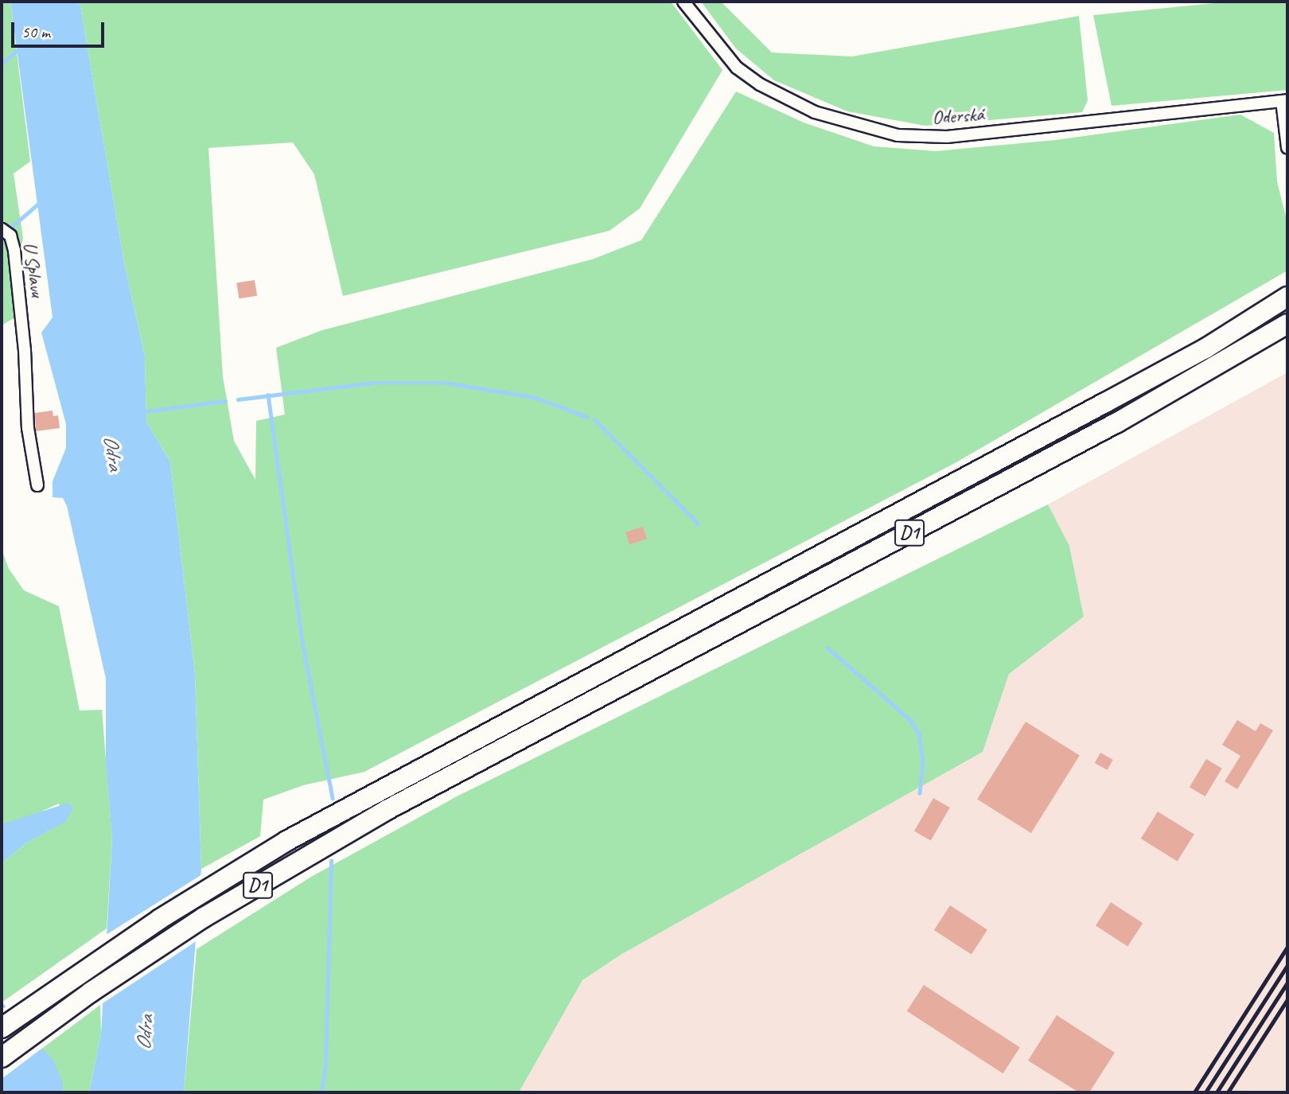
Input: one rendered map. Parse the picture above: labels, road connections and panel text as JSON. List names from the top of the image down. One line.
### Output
{"streets":{"highway":["D1"],"street":["Oderská","U Splavu"]},"water":["Odra"],"scale_bar":"50 m"}
